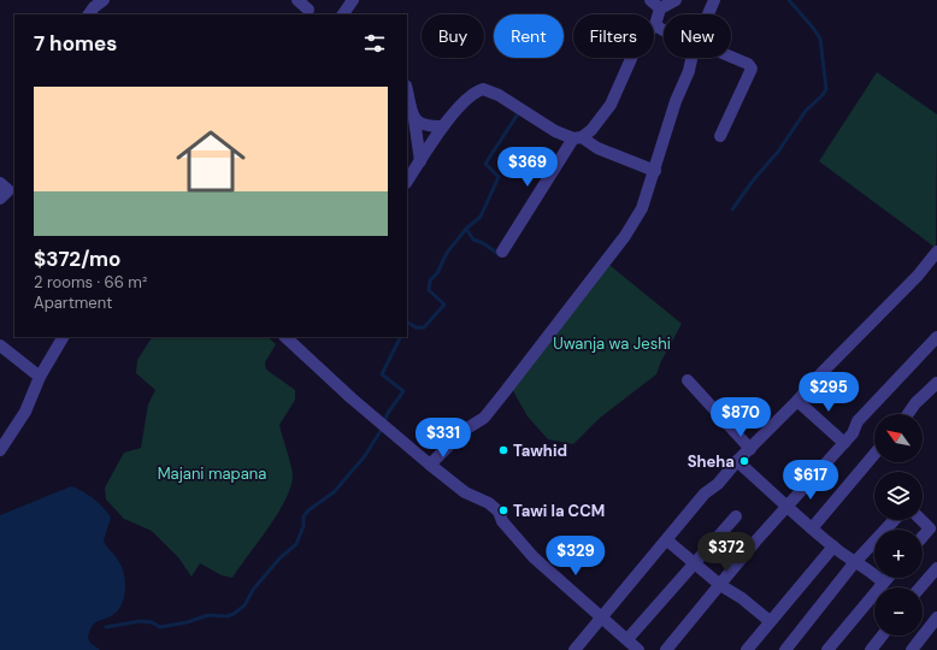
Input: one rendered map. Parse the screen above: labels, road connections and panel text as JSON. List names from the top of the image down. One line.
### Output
{"parks":["Uwanja wa Jeshi","Majani mapana"],"places":["Tawhid","Sheha","Tawi la CCM"],"north":"top left","page":{"chip":["Buy","Rent","Filters","New"],"heading":"7 homes","list":[{"name":"$372/mo","note":"2 rooms · 66 m² · Apartment"}],"price":["$369","$295","$870","$331","$617","$372","$329"],"map_buttons":["+","−"]}}
